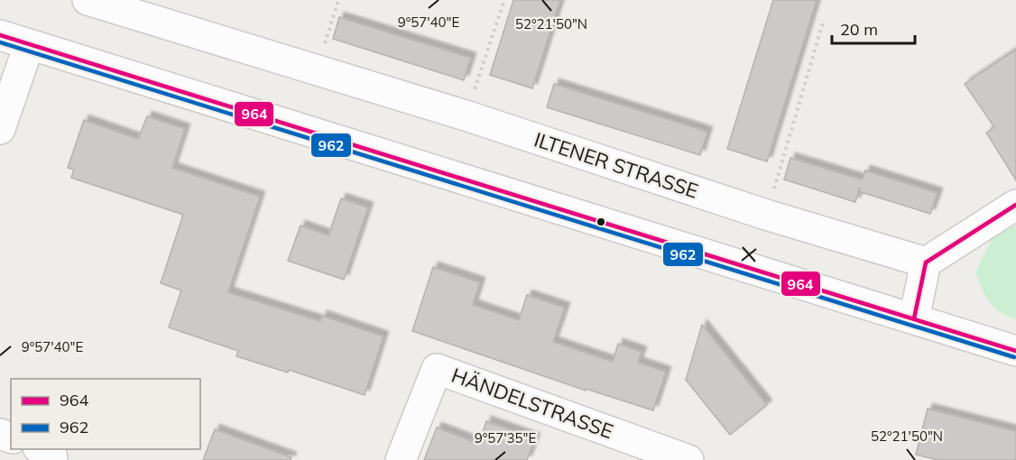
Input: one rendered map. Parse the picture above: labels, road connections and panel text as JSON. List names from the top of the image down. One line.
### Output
{"streets":{"street":["ILTENER STRASSE","HÄNDELSTRASSE"]},"lines":["transit line 964","transit line 962"],"legend":["964","962"],"scale_bar":"20 m","coordinates":["9°57'40\"E","52°21'50\"N","9°57'35\"E"]}
